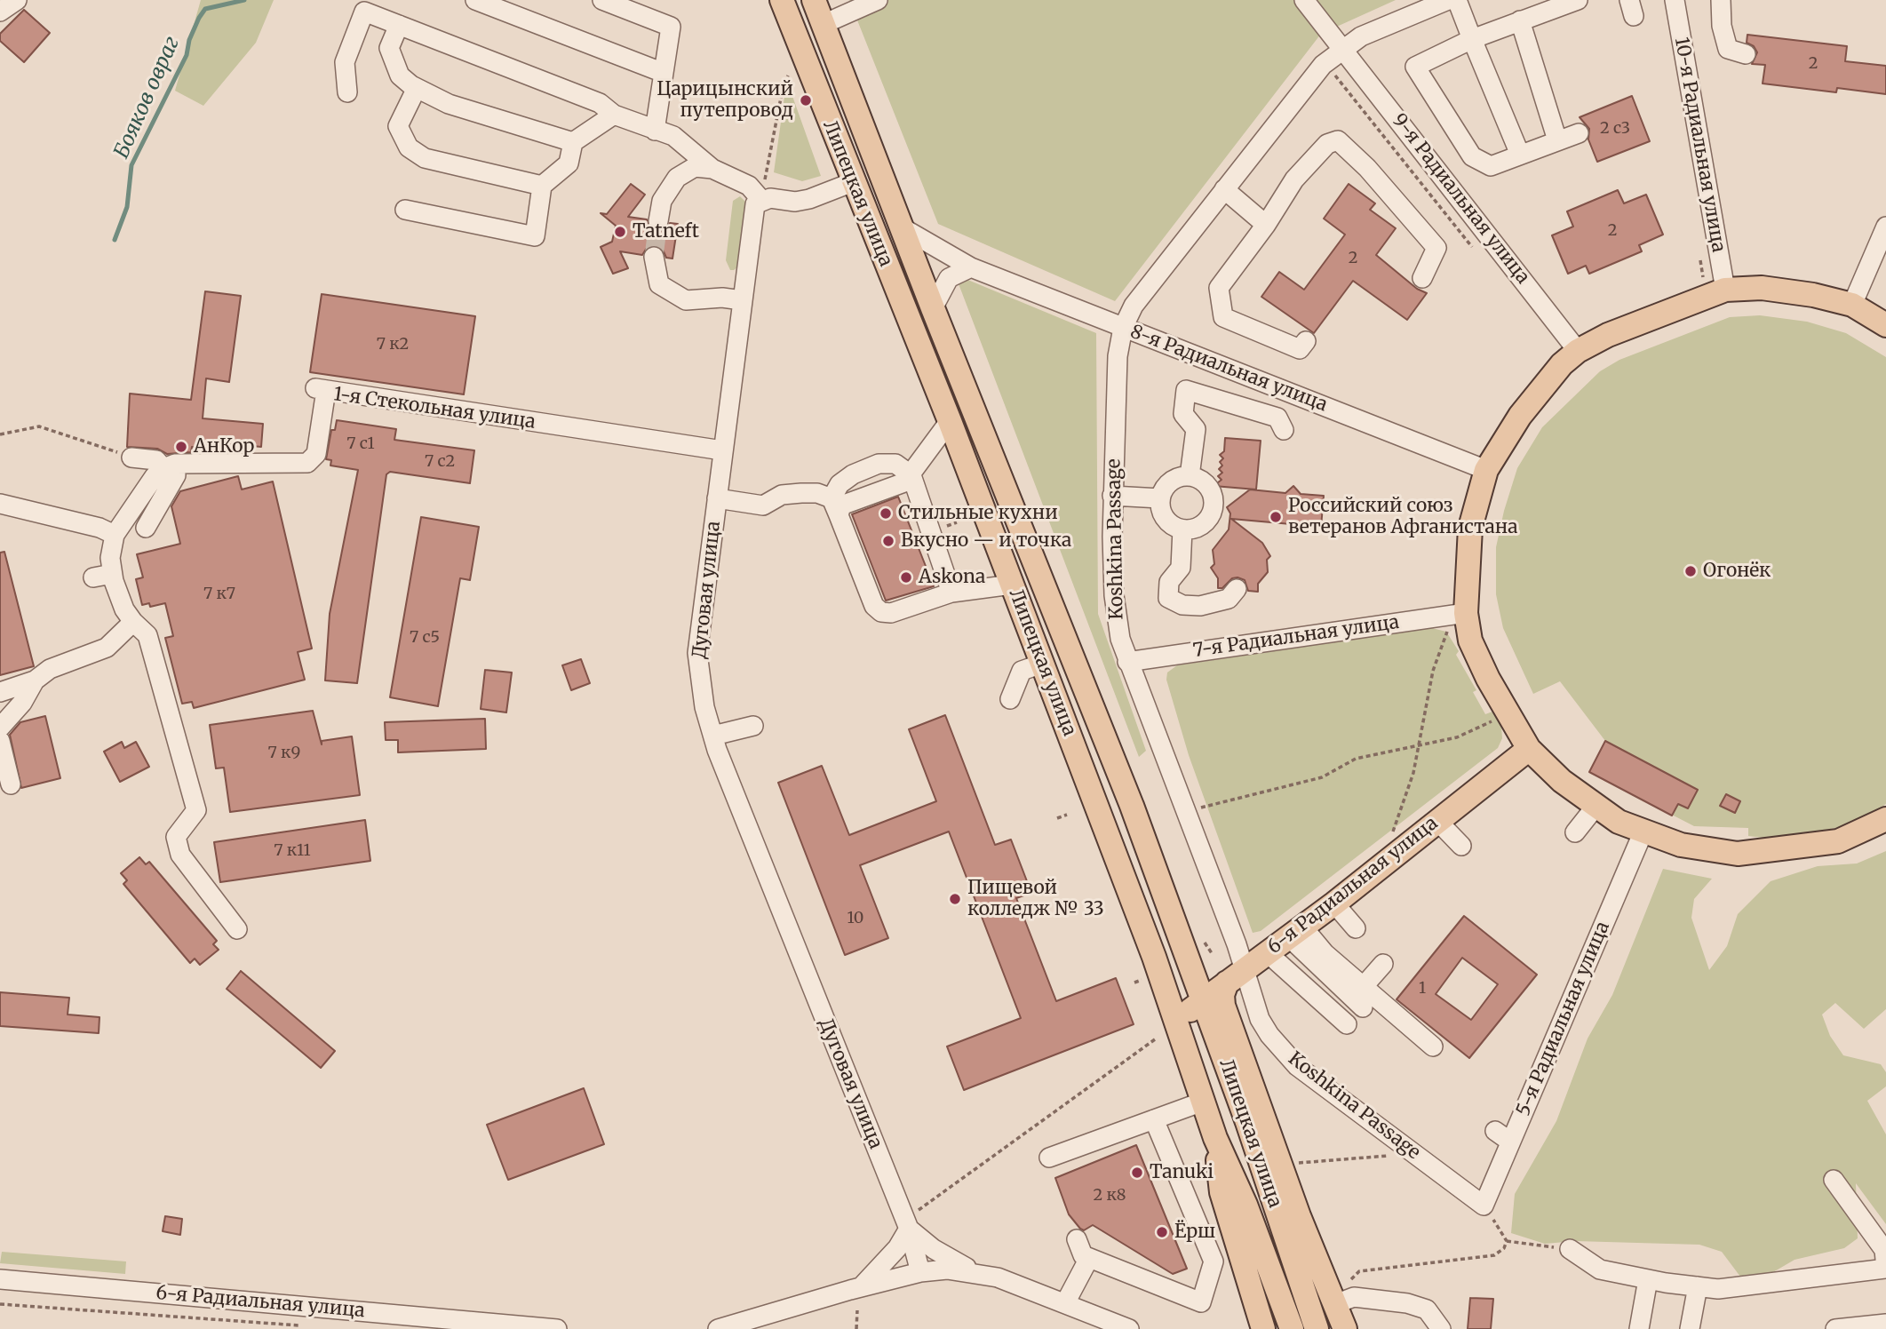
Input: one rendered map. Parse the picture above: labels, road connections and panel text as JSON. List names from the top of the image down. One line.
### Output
{"streets":{"main road":["Липецкая улица","6-я Радиальная улица"],"street":["10-я Радиальная улица","9-я Радиальная улица","8-я Радиальная улица","1-я Стекольная улица","Koshkina Passage","Дуговая улица","7-я Радиальная улица","5-я Радиальная улица"]},"crossings":[["Липецкая улица","8-я Радиальная улица"],["Липецкая улица","6-я Радиальная улица"],["9-я Радиальная улица","Koshkina Passage"],["8-я Радиальная улица","Koshkina Passage"],["1-я Стекольная улица","Дуговая улица"],["Koshkina Passage","7-я Радиальная улица"],["Koshkina Passage","6-я Радиальная улица"],["Koshkina Passage","5-я Радиальная улица"]],"water":["Бояков овраг"],"places":["Царицынский путепровод","Tatneft","АнКор","Стильные кухни","Российский союз ветеранов Афганистана","Вкусно — и точка","Огонёк","Askona","Пищевой колледж № 33","Tanuki","Ёрш"],"house_numbers":["2","2 с3","2","2","7 к2","7 с1","7 с2","7 к7","7 с5","7 к9","7 к11","10","1","2 к8"]}
